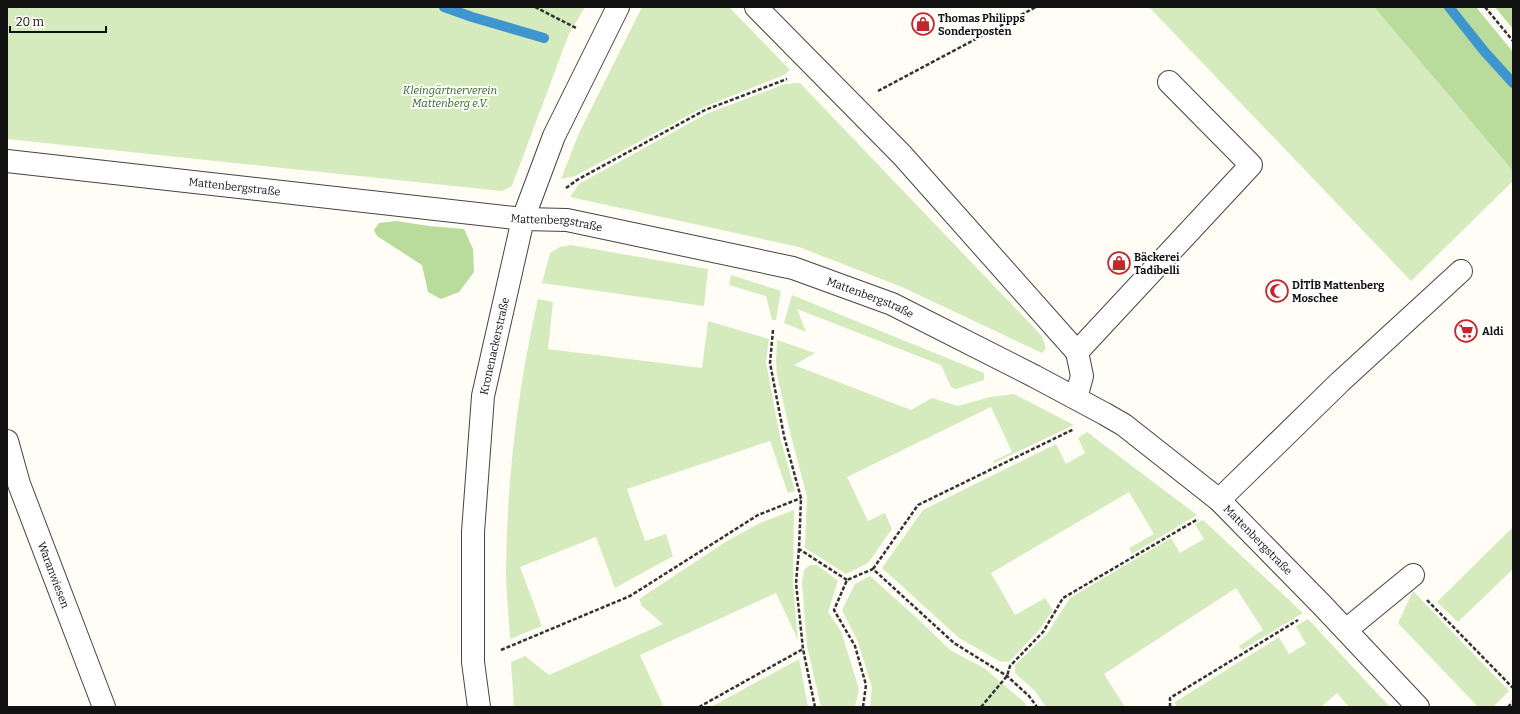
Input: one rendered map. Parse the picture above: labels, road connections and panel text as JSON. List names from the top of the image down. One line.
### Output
{"streets":{"street":["Mattenbergstraße","Kronenackerstraße","Waranwiesen"]},"crossings":[["Mattenbergstraße","Kronenackerstraße"]],"parks":["Kleingärtnerverein Mattenberg e.V."],"places":{"shop":["Thomas Philipps Sonderposten","Bäckerei Tadibelli"],"mosque":["DİTİB Mattenberg Moschee"],"supermarket":["Aldi"]},"scale_bar":"20 m"}
